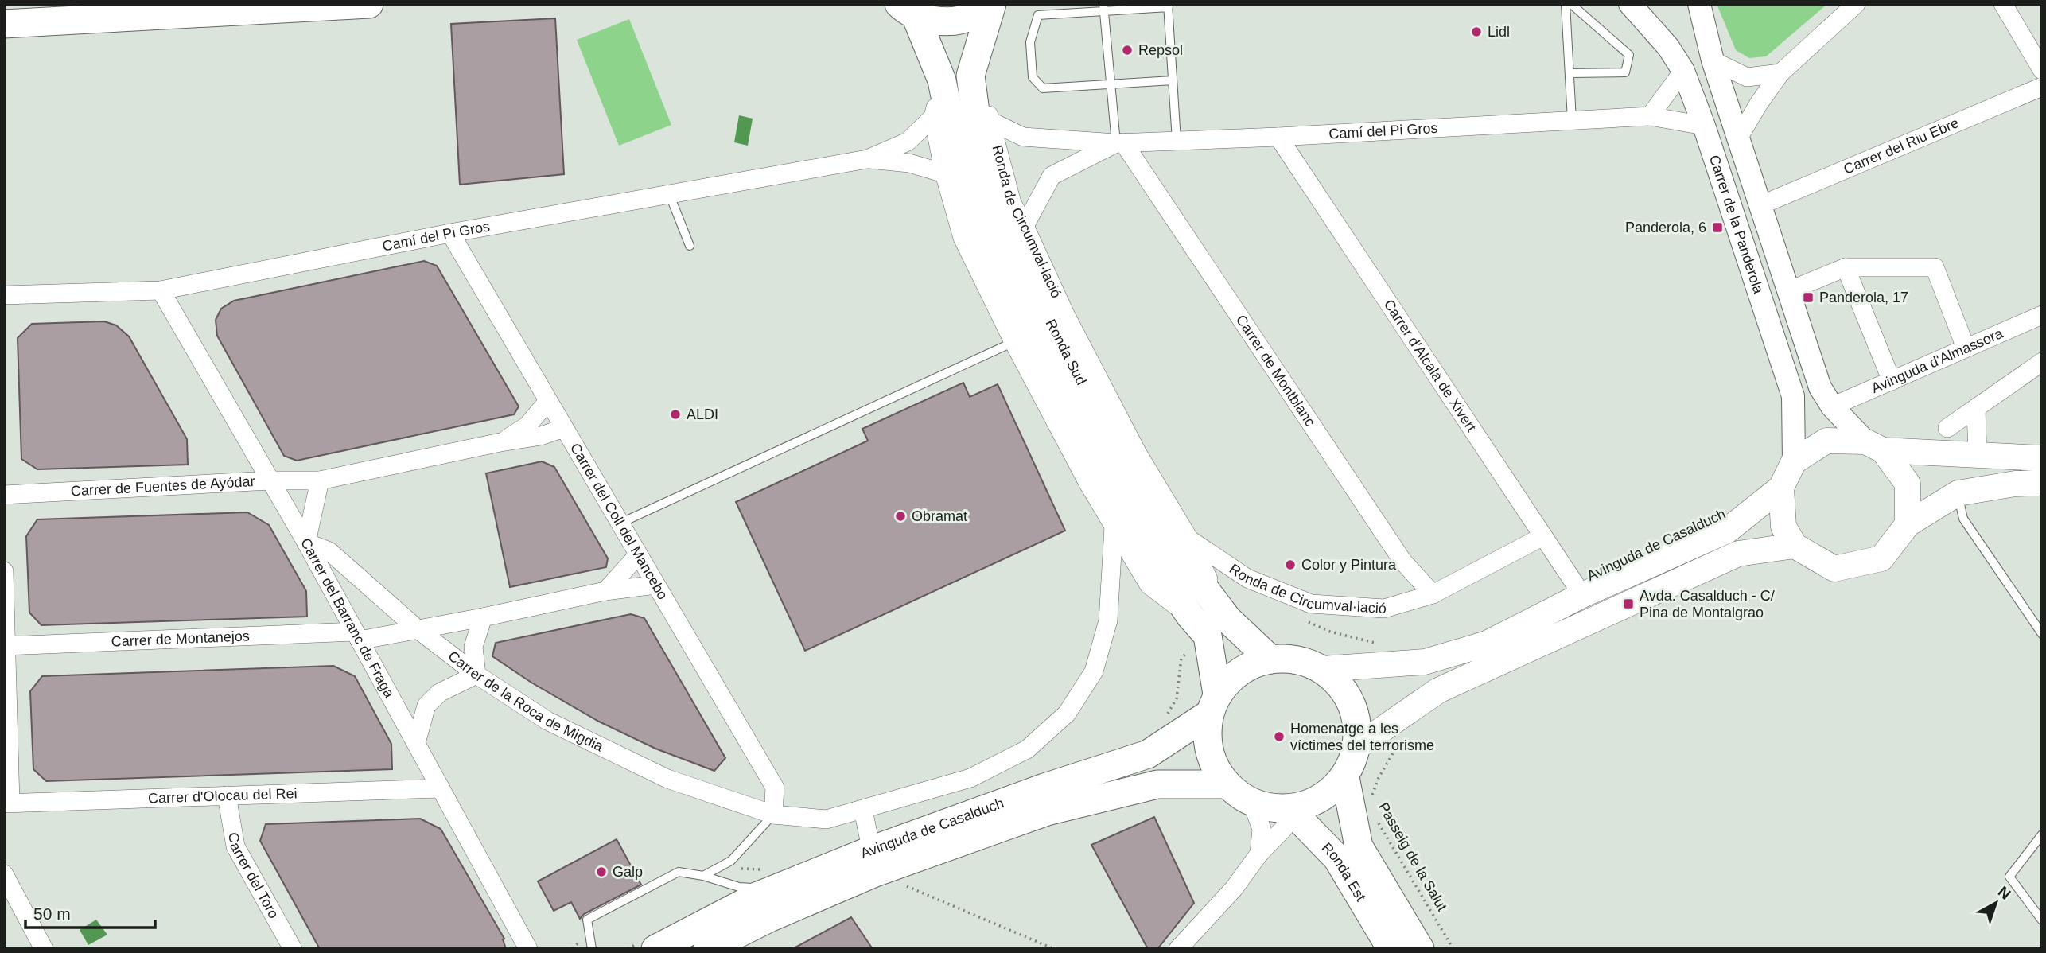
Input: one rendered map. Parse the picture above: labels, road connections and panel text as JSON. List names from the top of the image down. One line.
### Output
{"streets":{"main road":["Ronda Sud","Avinguda de Casalduch","Ronda Est"],"street":["Camí del Pi Gros","Carrer del Riu Ebre","Ronda de Circumval·lació","Carrer de la Panderola","Avinguda d'Almassora","Carrer d'Alcalà de Xivert","Carrer de Montblanc","Carrer de Fuentes de Ayódar","Carrer del Coll del Mancebo","Carrer del Barranc de Fraga","Carrer de Montanejos","Carrer de la Roca de Migdia","Carrer d'Olocau del Rei","Carrer del Toro"],"path":["Passeig de la Salut"]},"crossings":[["Camí del Pi Gros","Ronda de Circumval·lació"],["Camí del Pi Gros","Carrer de la Panderola"],["Camí del Pi Gros","Ronda Sud"],["Camí del Pi Gros","Carrer d'Alcalà de Xivert"],["Camí del Pi Gros","Carrer de Montblanc"],["Camí del Pi Gros","Carrer del Coll del Mancebo"],["Camí del Pi Gros","Carrer del Barranc de Fraga"],["Carrer del Riu Ebre","Carrer de la Panderola"],["Ronda de Circumval·lació","Ronda Sud"],["Ronda de Circumval·lació","Carrer d'Alcalà de Xivert"],["Ronda de Circumval·lació","Carrer de Montblanc"],["Carrer de la Panderola","Avinguda d'Almassora"],["Carrer de la Panderola","Avinguda de Casalduch"],["Ronda Sud","Avinguda de Casalduch"],["Ronda Sud","Carrer de la Roca de Migdia"],["Ronda Sud","Ronda Est"],["Carrer d'Alcalà de Xivert","Avinguda de Casalduch"],["Carrer de Fuentes de Ayódar","Carrer del Coll del Mancebo"],["Carrer de Fuentes de Ayódar","Carrer del Barranc de Fraga"],["Carrer del Coll del Mancebo","Carrer de Montanejos"],["Carrer del Coll del Mancebo","Carrer de la Roca de Migdia"],["Avinguda de Casalduch","Ronda Est"],["Carrer del Barranc de Fraga","Carrer de Montanejos"],["Carrer del Barranc de Fraga","Carrer de la Roca de Migdia"],["Carrer del Barranc de Fraga","Carrer d'Olocau del Rei"],["Carrer de Montanejos","Carrer de la Roca de Migdia"],["Carrer d'Olocau del Rei","Carrer del Toro"]],"places":{"other":["Lidl","Repsol","ALDI","Obramat","Color y Pintura","Homenatge a les víctimes del terrorisme","Galp"],"transit":["Panderola, 6","Panderola, 17","Avda. Casalduch - C/ Pina de Montalgrao"]},"scale_bar":"50 m","north":"top right"}
